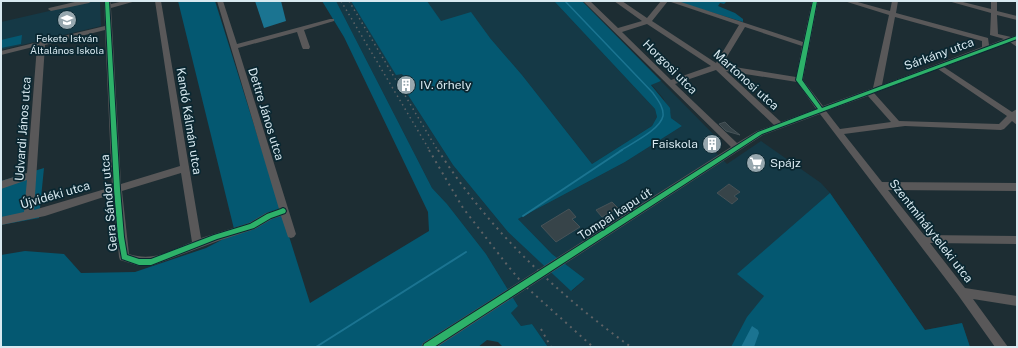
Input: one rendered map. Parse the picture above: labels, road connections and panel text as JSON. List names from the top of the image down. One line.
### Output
{"streets":{"street":["Sárkány utca","Horgosi utca","Martonosi utca","Dettre János utca","Kandó Kálmán utca","Udvardi János utca","Újvidéki utca","Gera Sándor utca","Tompai kapu út","Szentmihályteleki utca"]},"crossings":[["Sárkány utca","Tompai kapu út"],["Sárkány utca","Szentmihályteleki utca"],["Horgosi utca","Tompai kapu út"],["Martonosi utca","Tompai kapu út"],["Dettre János utca","Gera Sándor utca"],["Kandó Kálmán utca","Újvidéki utca"],["Kandó Kálmán utca","Gera Sándor utca"],["Udvardi János utca","Újvidéki utca"],["Újvidéki utca","Gera Sándor utca"],["Tompai kapu út","Szentmihályteleki utca"]],"places":{"school or university":["Fekete István Általános Iskola"],"building":["IV. őrhely","Faiskola"],"supermarket":["Spájz"]}}
